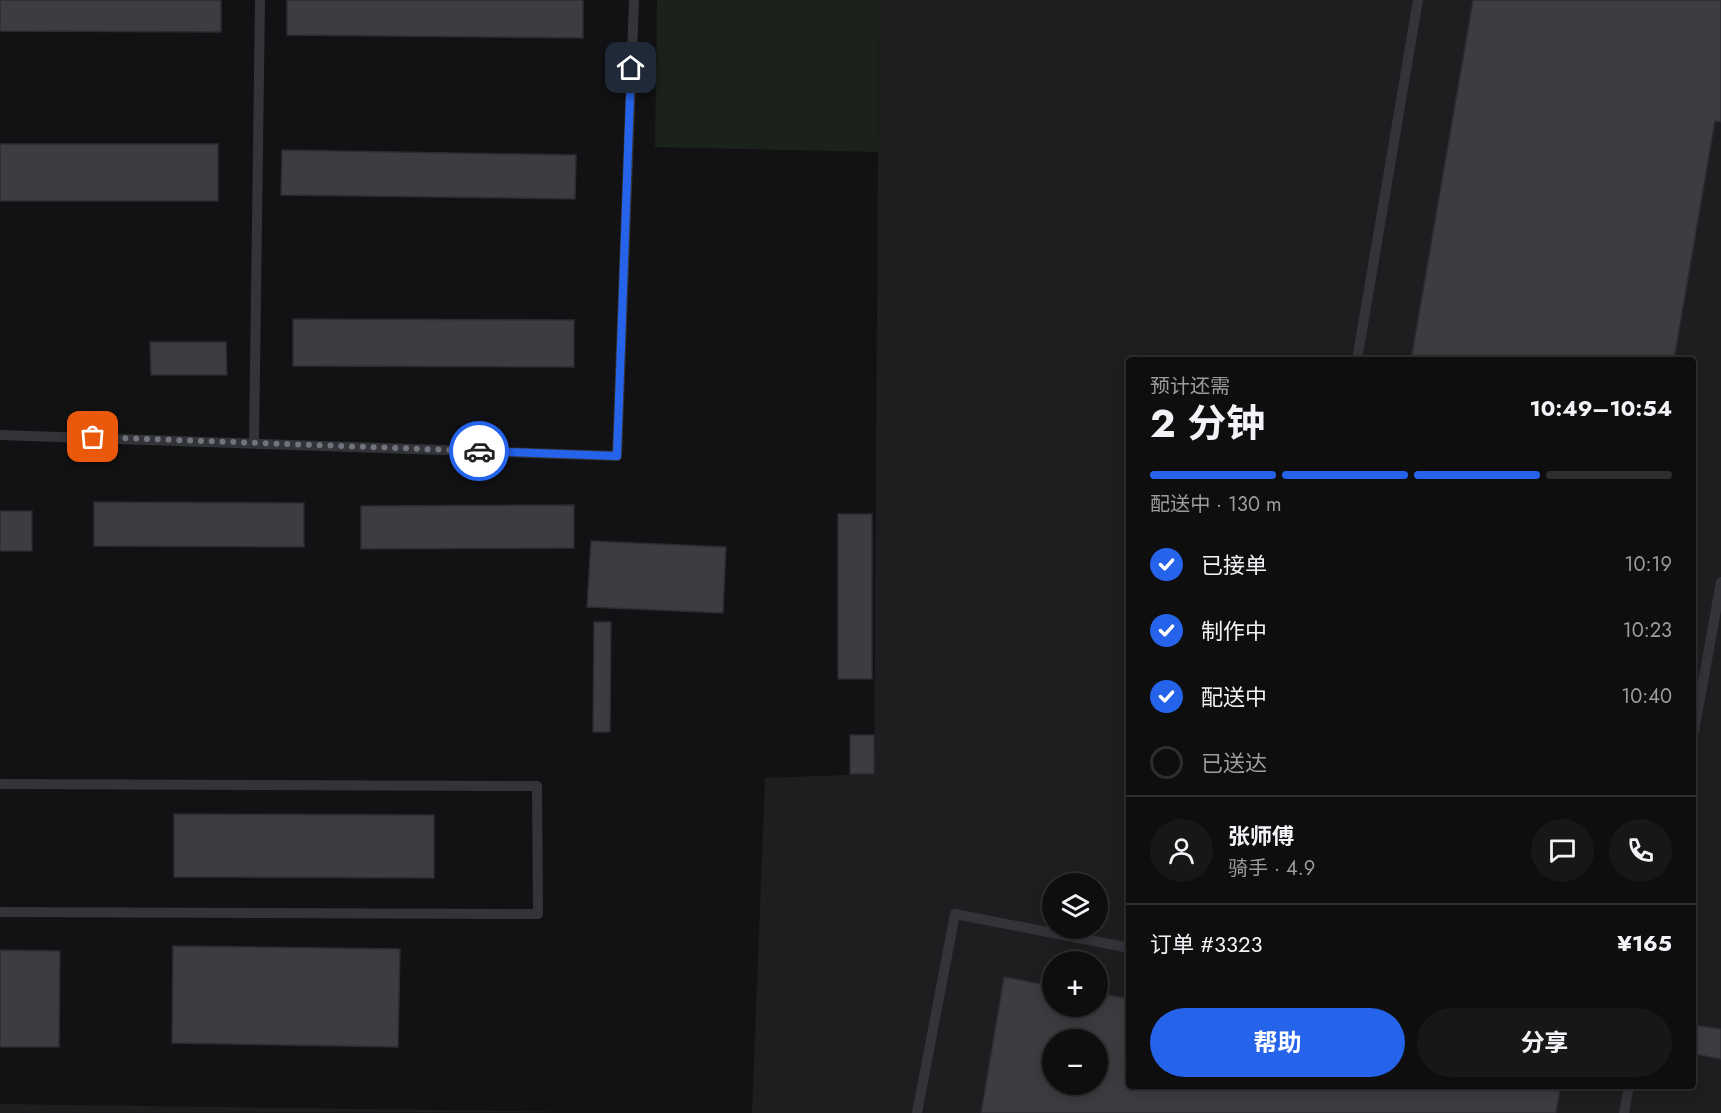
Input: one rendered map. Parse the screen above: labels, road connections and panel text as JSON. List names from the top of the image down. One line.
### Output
{"page":{"heading":["2 分钟","预计还需","10:49–10:54"],"panel":["张师傅","骑手 · 4.9","订单 #3323","¥165"],"bar":"配送中 · 130 m","list":[["已接单","10:19"],["制作中","10:23"],["配送中","10:40"],"已送达"],"map_buttons":["+","−"],"buttons":["帮助","分享"]}}
